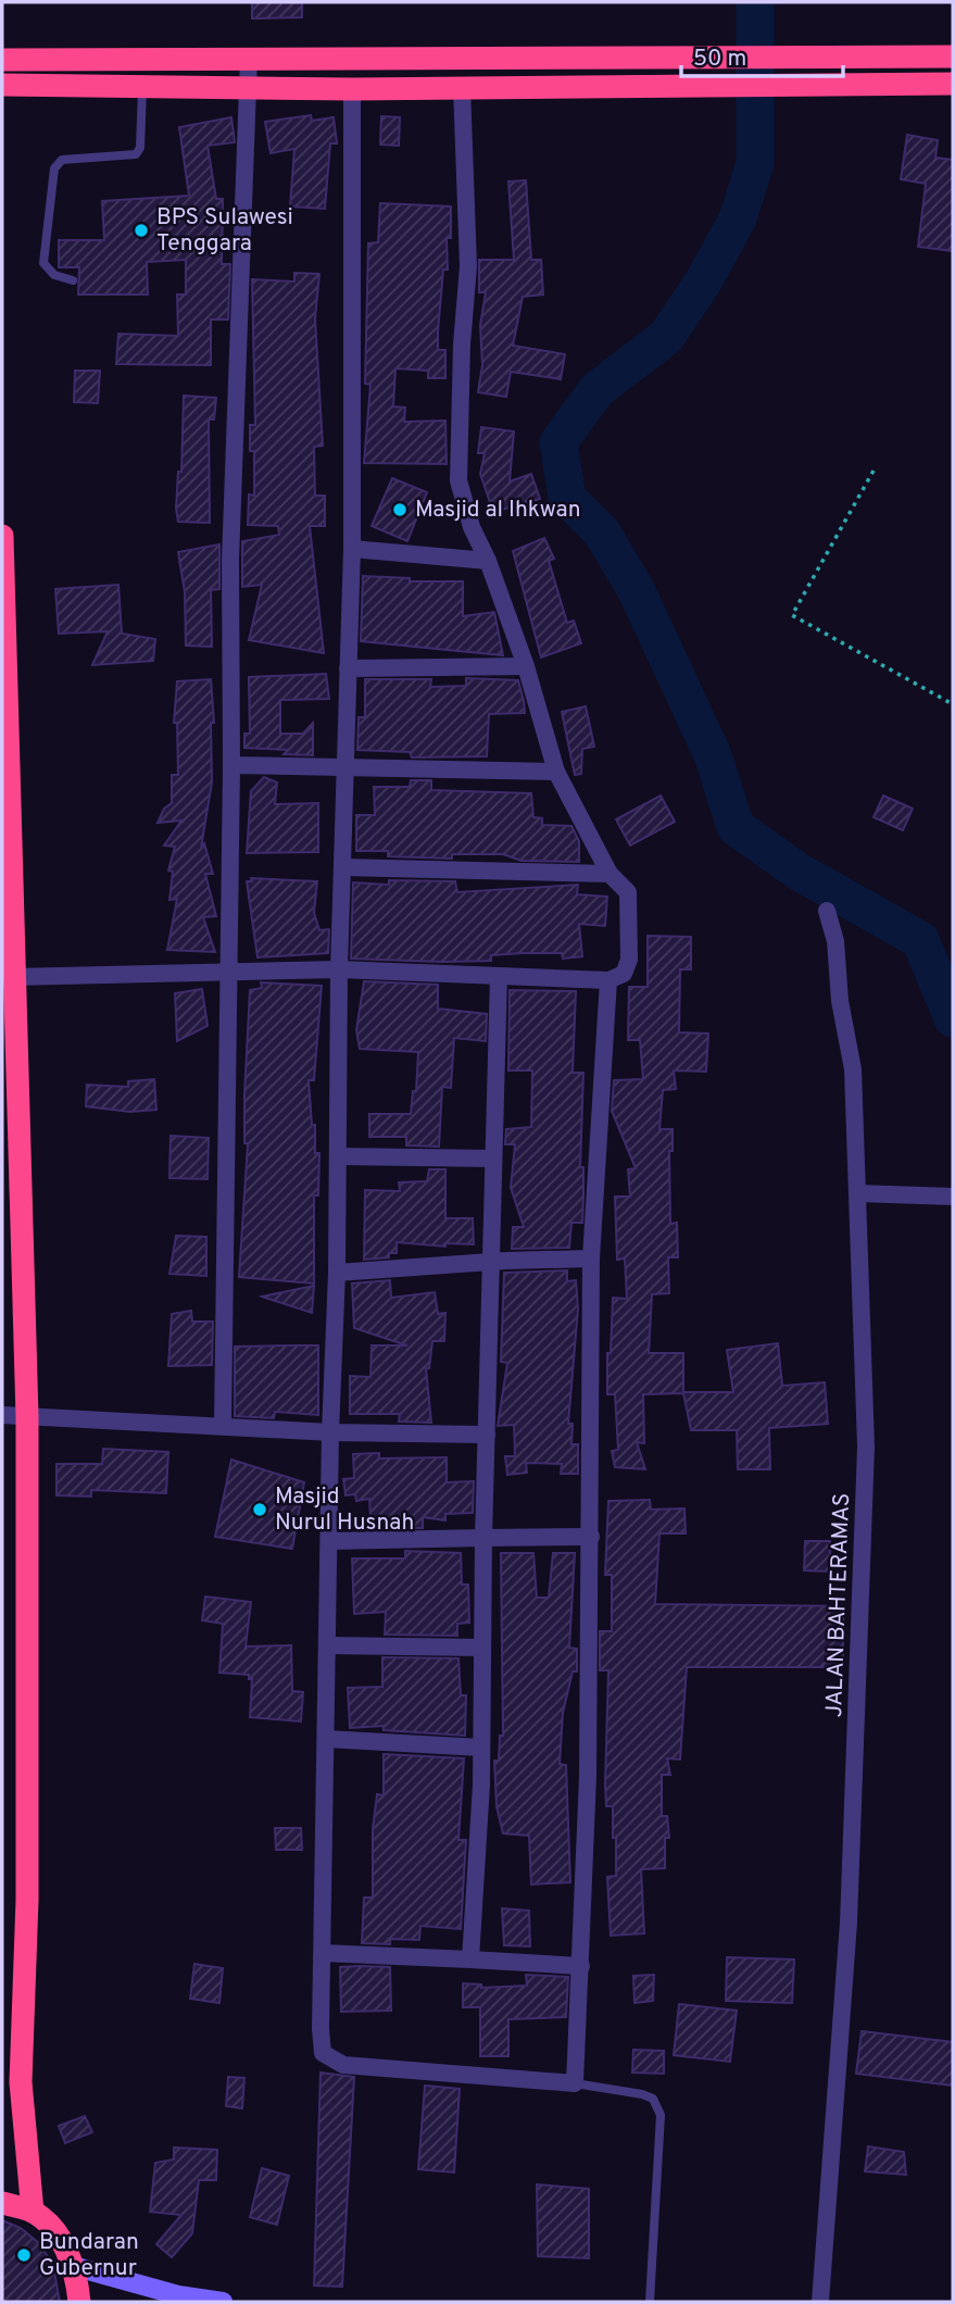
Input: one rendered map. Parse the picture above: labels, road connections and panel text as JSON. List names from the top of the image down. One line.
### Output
{"streets":{"street":["JALAN BAHTERAMAS"]},"places":["BPS Sulawesi Tenggara","Masjid al Ihkwan","Masjid Nurul Husnah","Bundaran Gubernur"],"scale_bar":"50 m"}
